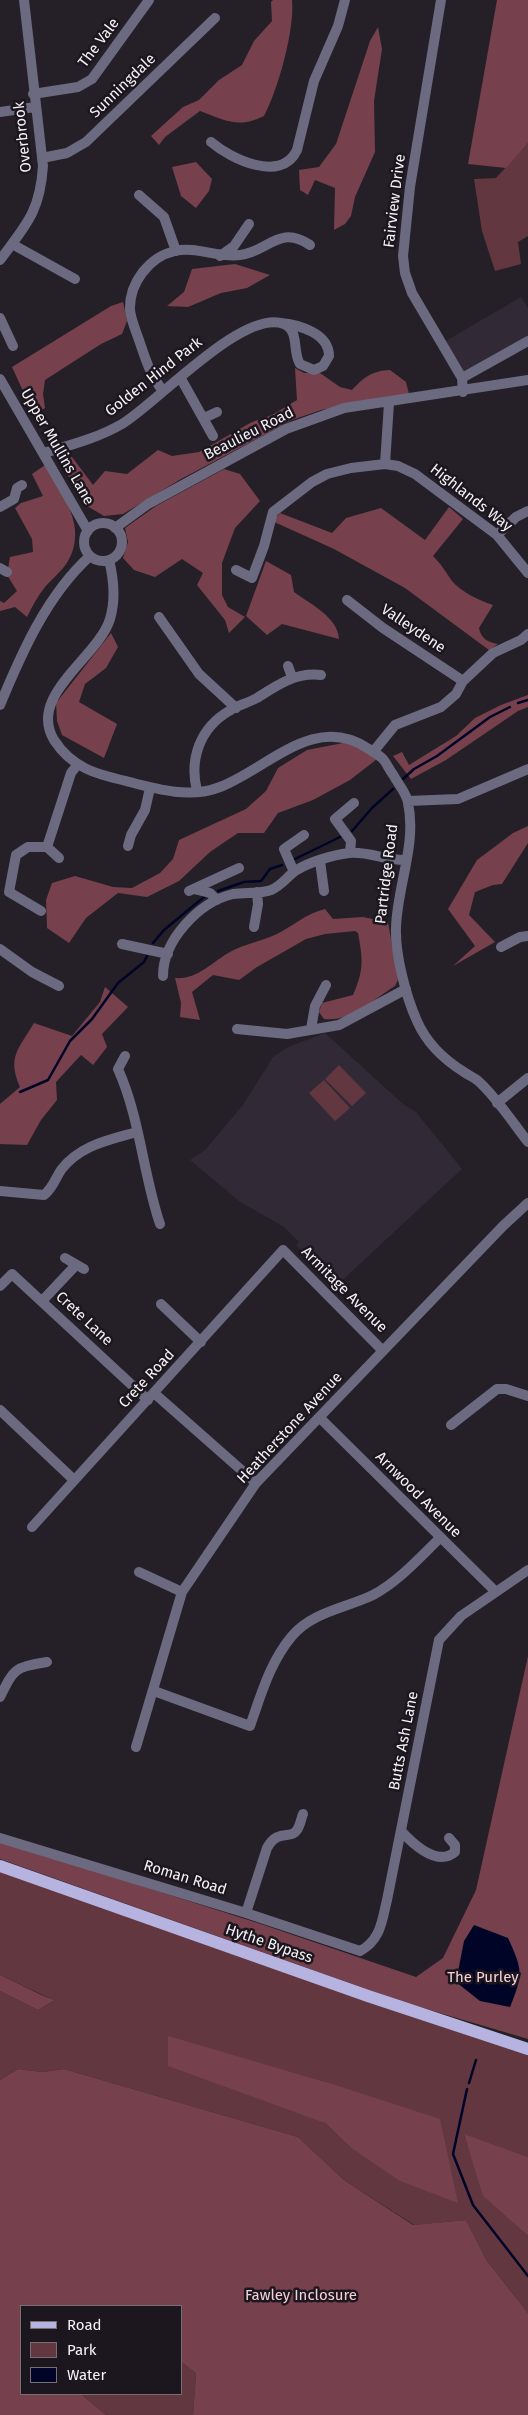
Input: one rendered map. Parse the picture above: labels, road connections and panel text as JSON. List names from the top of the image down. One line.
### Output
{"streets":{"main road":["Hythe Bypass"],"street":["The Vale","Sunningdale","Overbrook","Fairview Drive","Golden Hind Park","Beaulieu Road","Upper Mullins Lane","Highlands Way","Valleydene","Partridge Road","Armitage Avenue","Crete Lane","Crete Road","Heatherstone Avenue","Arnwood Avenue","Butts Ash Lane","Roman Road"]},"crossings":[["The Vale","Overbrook"],["Sunningdale","Overbrook"],["Fairview Drive","Beaulieu Road"],["Golden Hind Park","Upper Mullins Lane"],["Beaulieu Road","Upper Mullins Lane"],["Armitage Avenue","Crete Road"],["Armitage Avenue","Heatherstone Avenue"],["Crete Lane","Crete Road"],["Crete Lane","Heatherstone Avenue"],["Heatherstone Avenue","Arnwood Avenue"],["Arnwood Avenue","Butts Ash Lane"],["Butts Ash Lane","Roman Road"]],"parks":["The Purley","Fawley Inclosure"],"legend":["Road","Park","Water"]}
